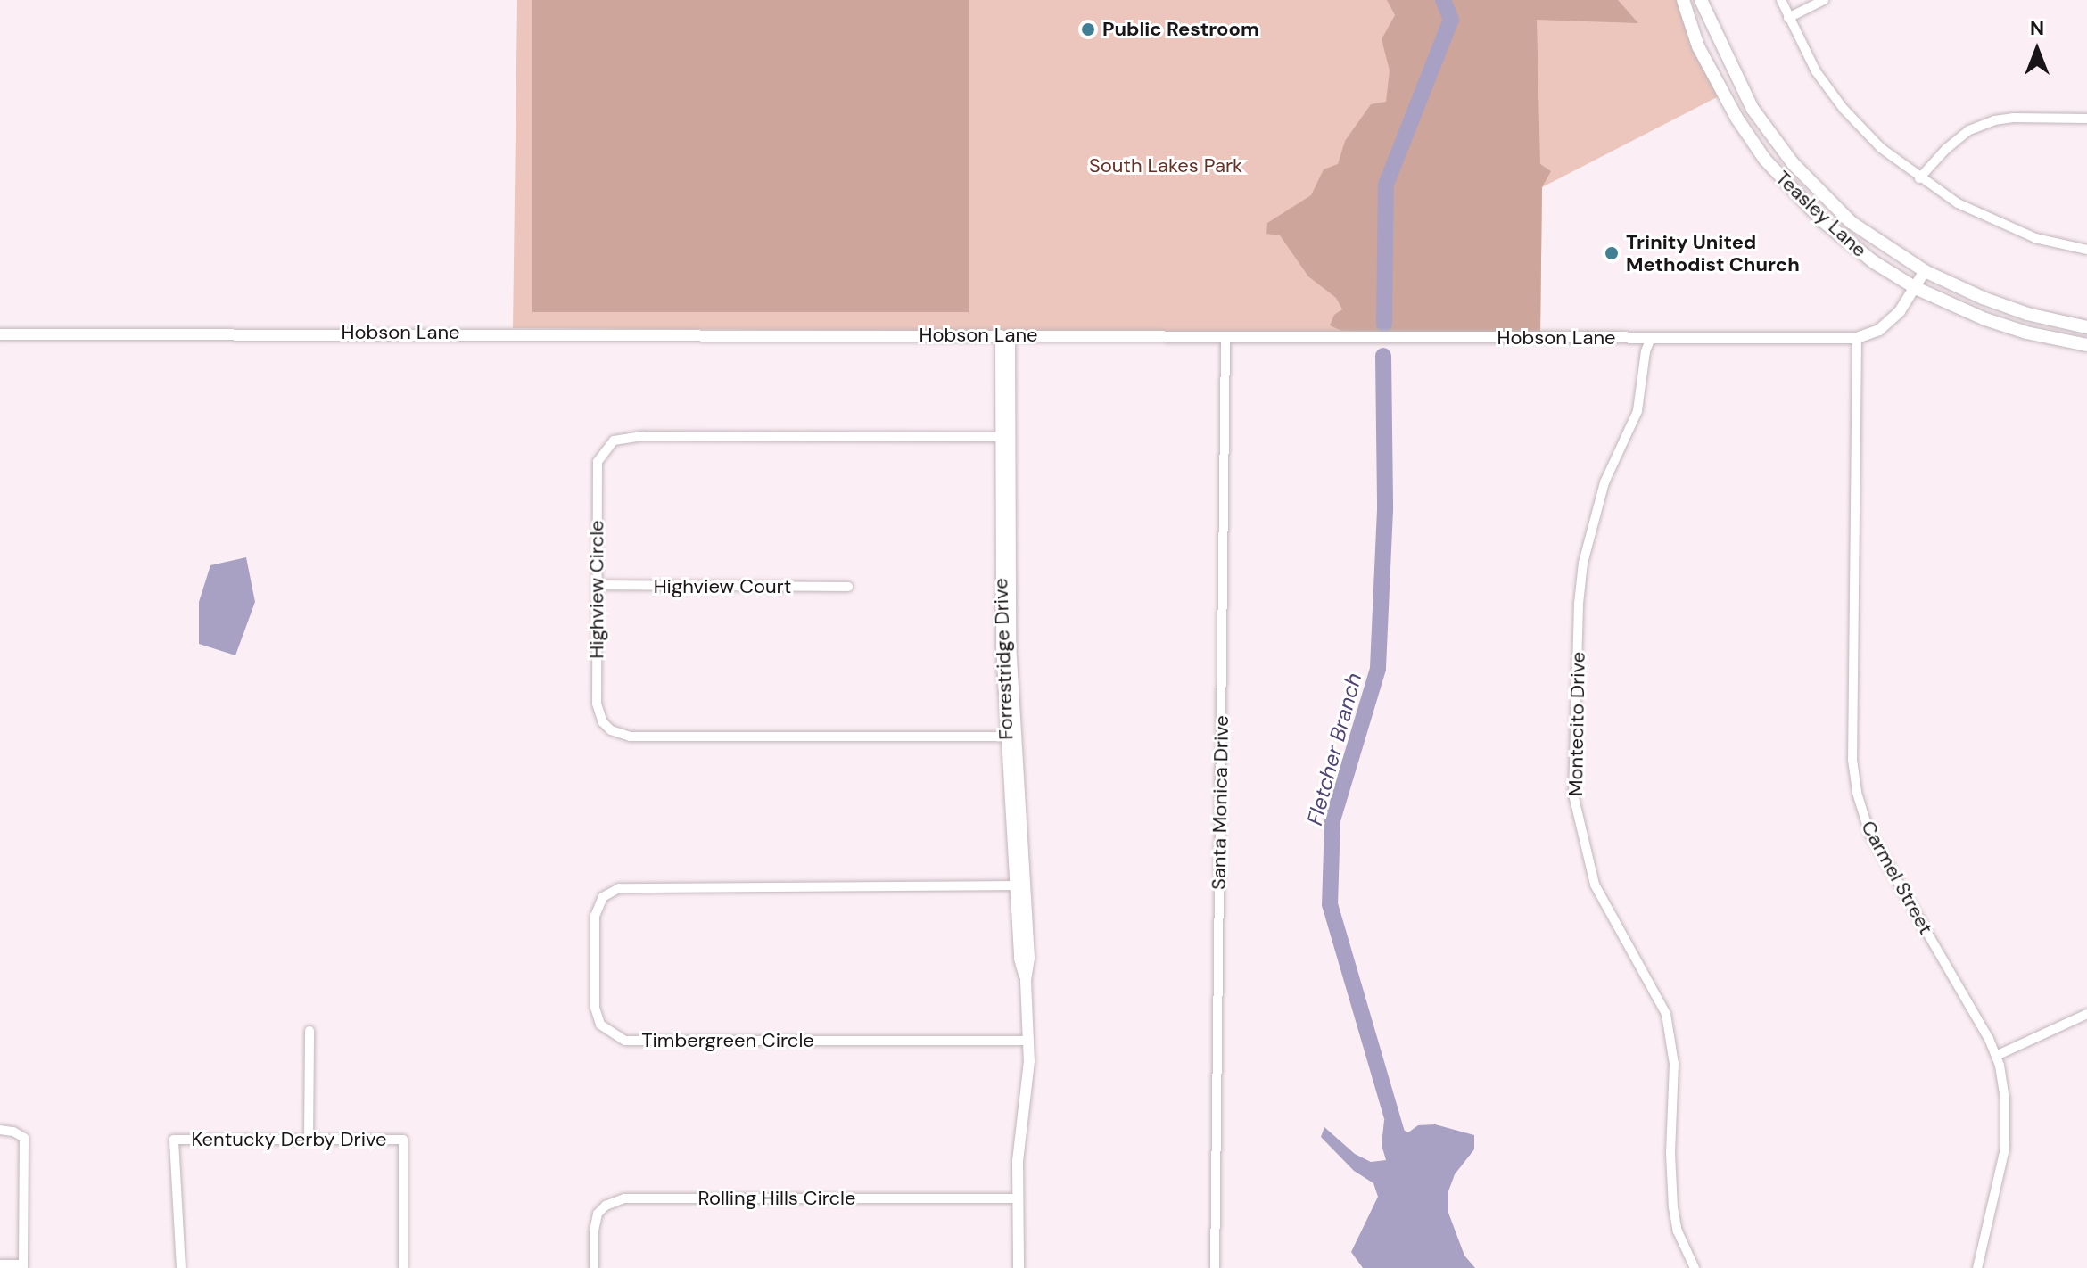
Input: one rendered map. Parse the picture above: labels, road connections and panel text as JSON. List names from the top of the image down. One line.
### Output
{"streets":{"main road":["Teasley Lane"],"street":["Hobson Lane","Highview Court","Highview Circle","Forrestridge Drive","Montecito Drive","Santa Monica Drive","Carmel Street","Timbergreen Circle","Kentucky Derby Drive","Rolling Hills Circle"]},"crossings":[["Teasley Lane","Hobson Lane"],["Hobson Lane","Forrestridge Drive"],["Hobson Lane","Montecito Drive"],["Hobson Lane","Santa Monica Drive"],["Hobson Lane","Carmel Street"],["Highview Court","Highview Circle"],["Highview Circle","Forrestridge Drive"],["Forrestridge Drive","Timbergreen Circle"],["Forrestridge Drive","Rolling Hills Circle"]],"water":["Fletcher Branch"],"parks":["South Lakes Park"],"places":["Public Restroom","Trinity United Methodist Church"],"north":"top"}
